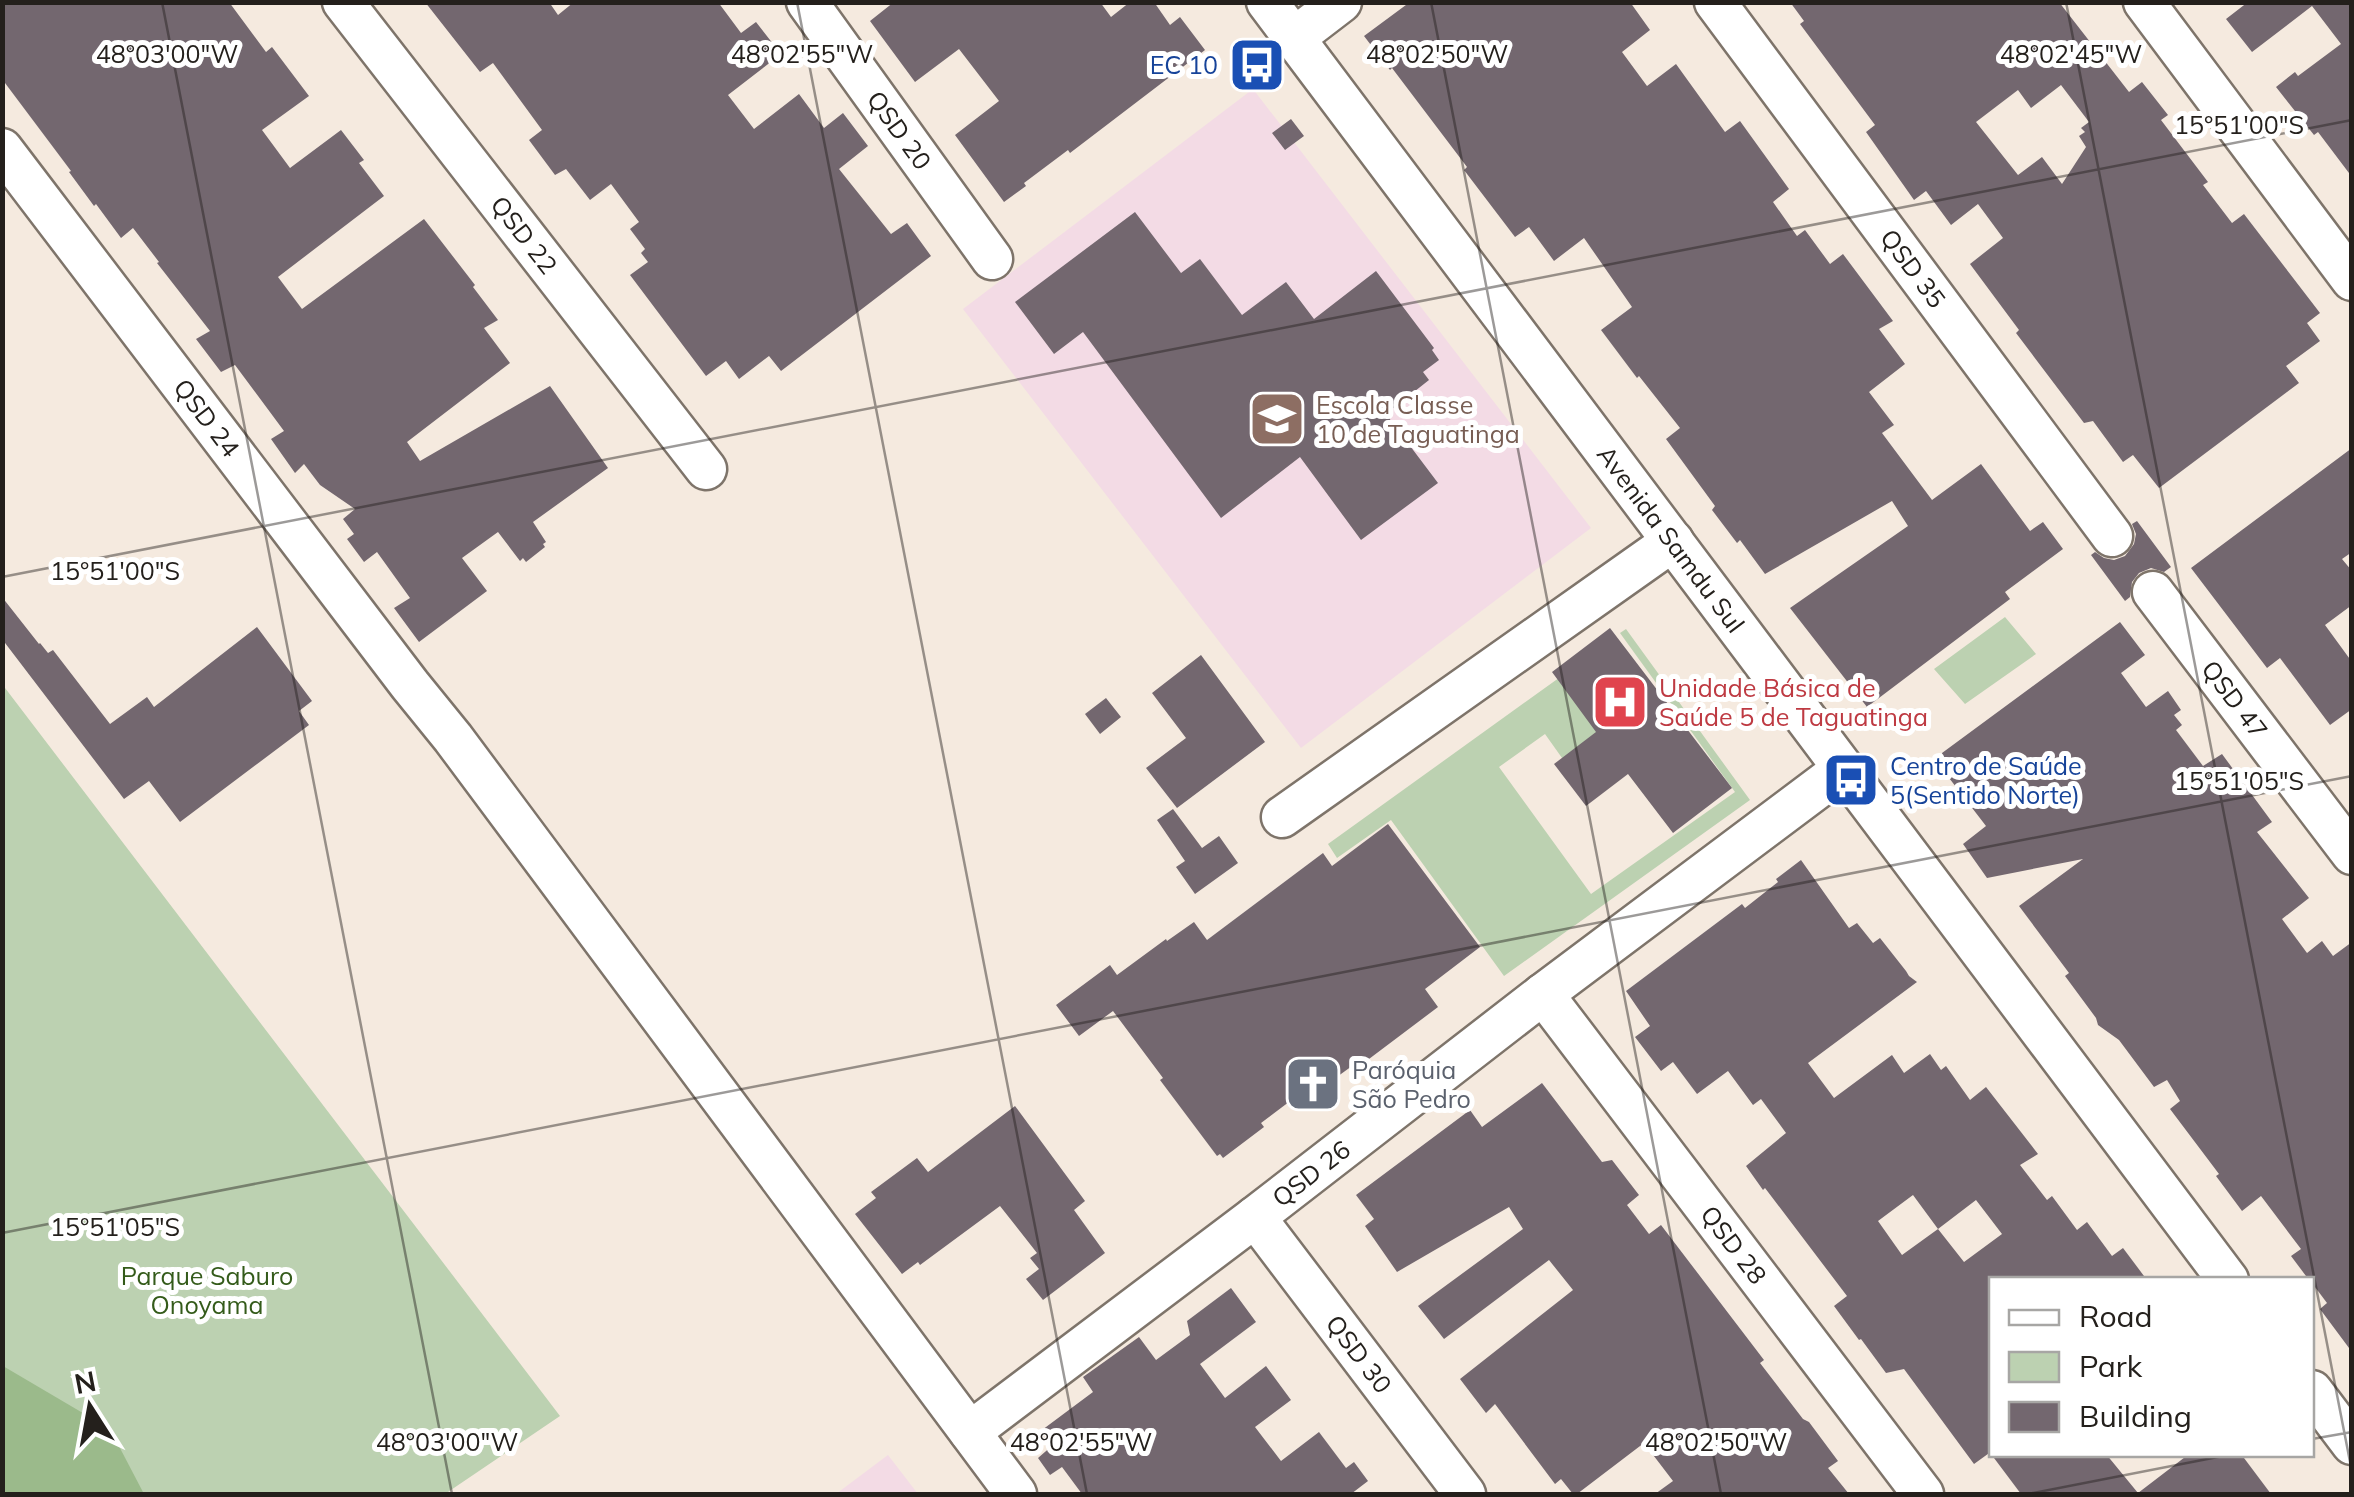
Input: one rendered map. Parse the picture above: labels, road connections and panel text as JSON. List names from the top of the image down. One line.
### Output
{"streets":{"street":["QSD 20","QSD 22","QSD 35","QSD 24","Avenida Samdu Sul","QSD 47","QSD 26","QSD 28","QSD 30"]},"crossings":[["QSD 24","QSD 26"],["Avenida Samdu Sul","QSD 26"],["QSD 26","QSD 28"],["QSD 26","QSD 30"]],"parks":["Parque Saburo Onoyama"],"places":{"bus stop":["EC 10","Centro de Saúde 5(Sentido Norte)"],"school or university":["Escola Classe 10 de Taguatinga"],"hospital":["Unidade Básica de Saúde 5 de Taguatinga"],"church":["Paróquia São Pedro"]},"legend":["Road","Park","Building"],"north":"top","coordinates":["48°02'45\"W","48°03'00\"W","48°02'55\"W","48°02'50\"W","15°51'00\"S","15°51'05\"S"]}
